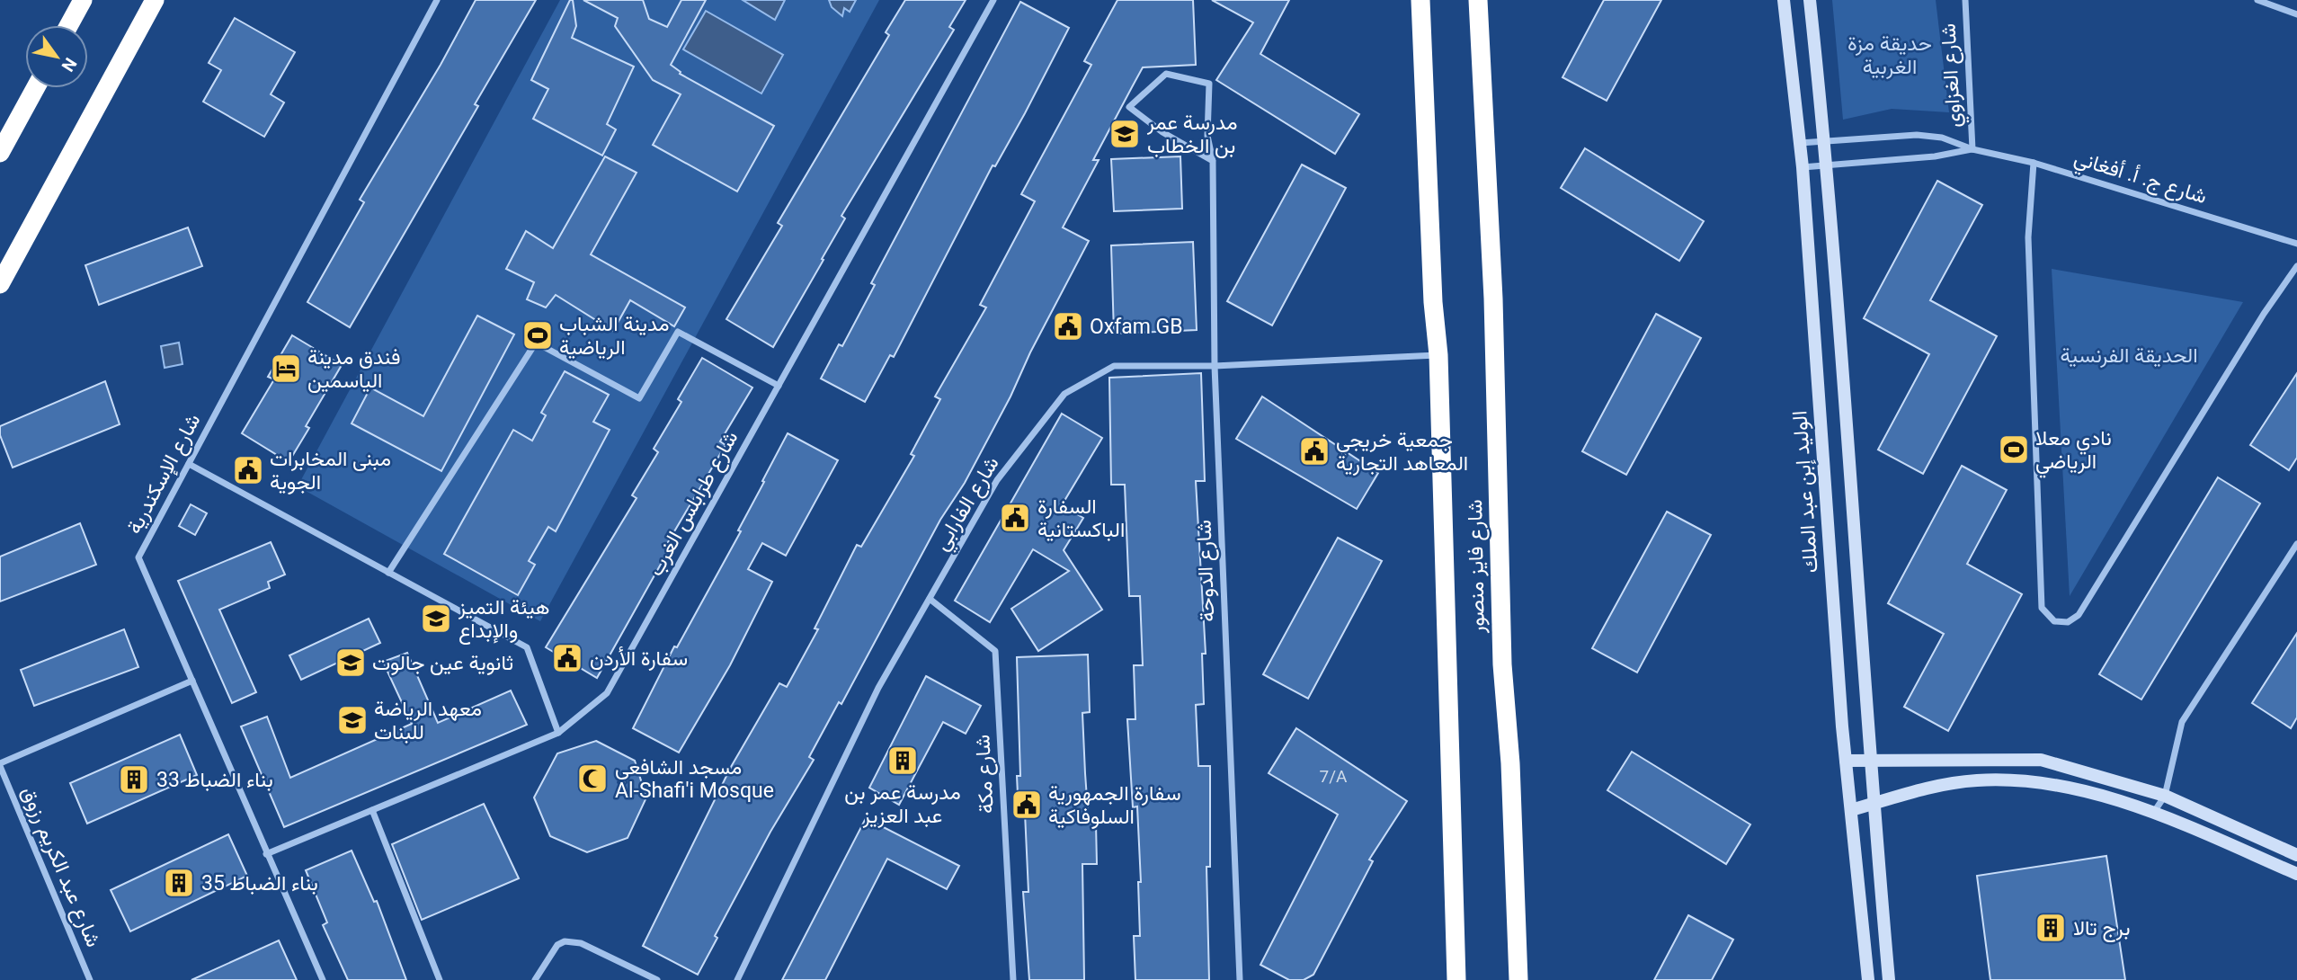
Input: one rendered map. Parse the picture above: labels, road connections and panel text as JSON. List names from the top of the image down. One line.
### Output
{"streets":{"highway":["شارع فايز منصور"],"main road":["الوليد إبن عبد الملك"],"street":["شارع الغزاوي","شارع ج. أ. أفغاني","شارع الإسكندرية","شارع طرابلس الغرب","شارع الفارابي","شارع الدوحة","شارع مكة","شارع عبد الكريم رزوق"]},"crossings":[["شارع الغزاوي","شارع ج. أ. أفغاني"],["شارع ج. أ. أفغاني","الوليد إبن عبد الملك"],["شارع الإسكندرية","شارع طرابلس الغرب"],["شارع الفارابي","شارع فايز منصور"],["شارع الفارابي","شارع الدوحة"],["شارع الفارابي","شارع مكة"]],"parks":["حديقة مزة الغربية","الحديقة الفرنسية"],"places":{"school or university":["مدرسة عمر بن الخطاب","هيئة التميز والإبداع","ثانوية عين جالوت","معهد الرياضة للبنات"],"public building":["Oxfam GB","جمعية خريجي المعاهد التجارية","مبنى المخابرات الجوية","السفارة الباكستانية","سفارة الأردن","سفارة الجمهورية السلوفاكية"],"sports":["مدينة الشباب الرياضية","نادي معلا الرياضي"],"hotel":["فندق مدينة الياسمين"],"building":["مدرسة عمر بن عبد العزيز","بناء الضباط 33","بناء الضباط 35","برج تالا"],"mosque":["مسجد الشافعي Al-Shafi'i Mosque"]},"house_numbers":["7/A"],"north":"bottom right"}
